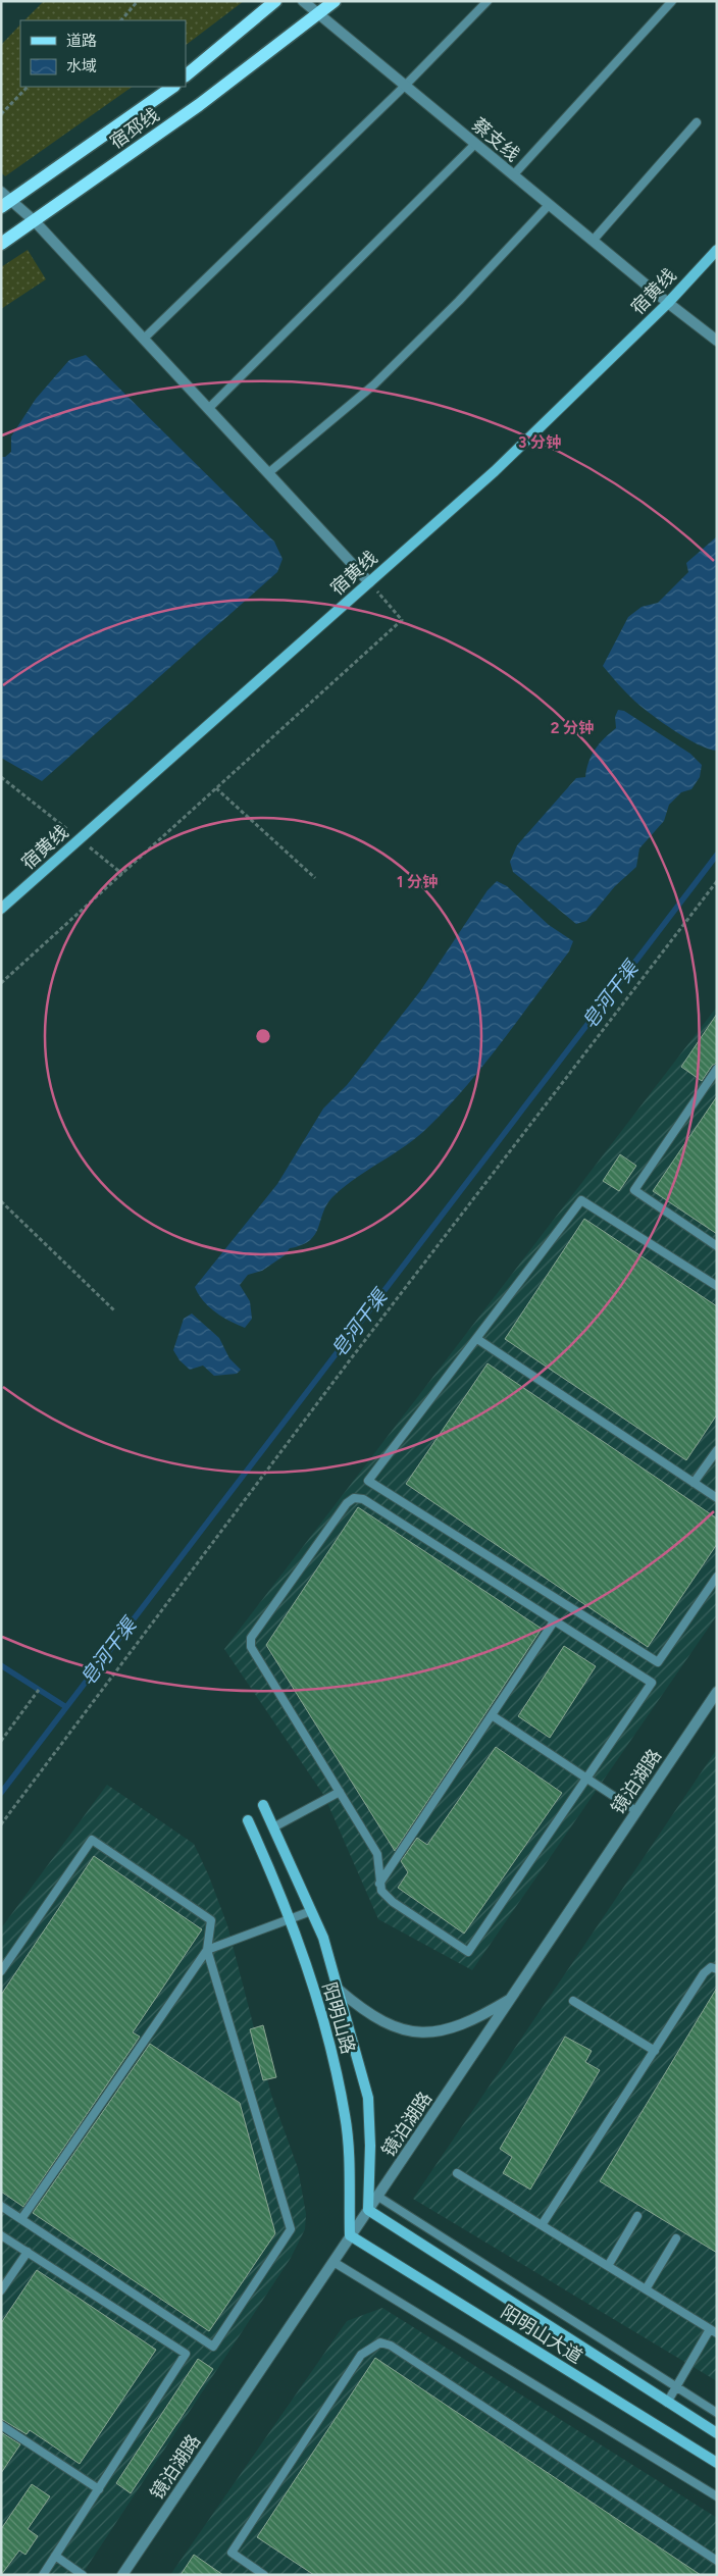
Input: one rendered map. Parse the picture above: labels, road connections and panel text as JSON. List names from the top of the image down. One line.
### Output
{"streets":{"main road":["宿邳线","宿黄线","阳明山路","阳明山大道"],"street":["蔡支线","镜泊湖路"]},"crossings":[["宿邳线","蔡支线"],["蔡支线","宿黄线"],["镜泊湖路","阳明山路"],["镜泊湖路","阳明山大道"],["阳明山路","阳明山大道"]],"water":["皂河干渠"],"legend":["道路","水域"],"rings":["3 分钟","2 分钟","1 分钟"]}
